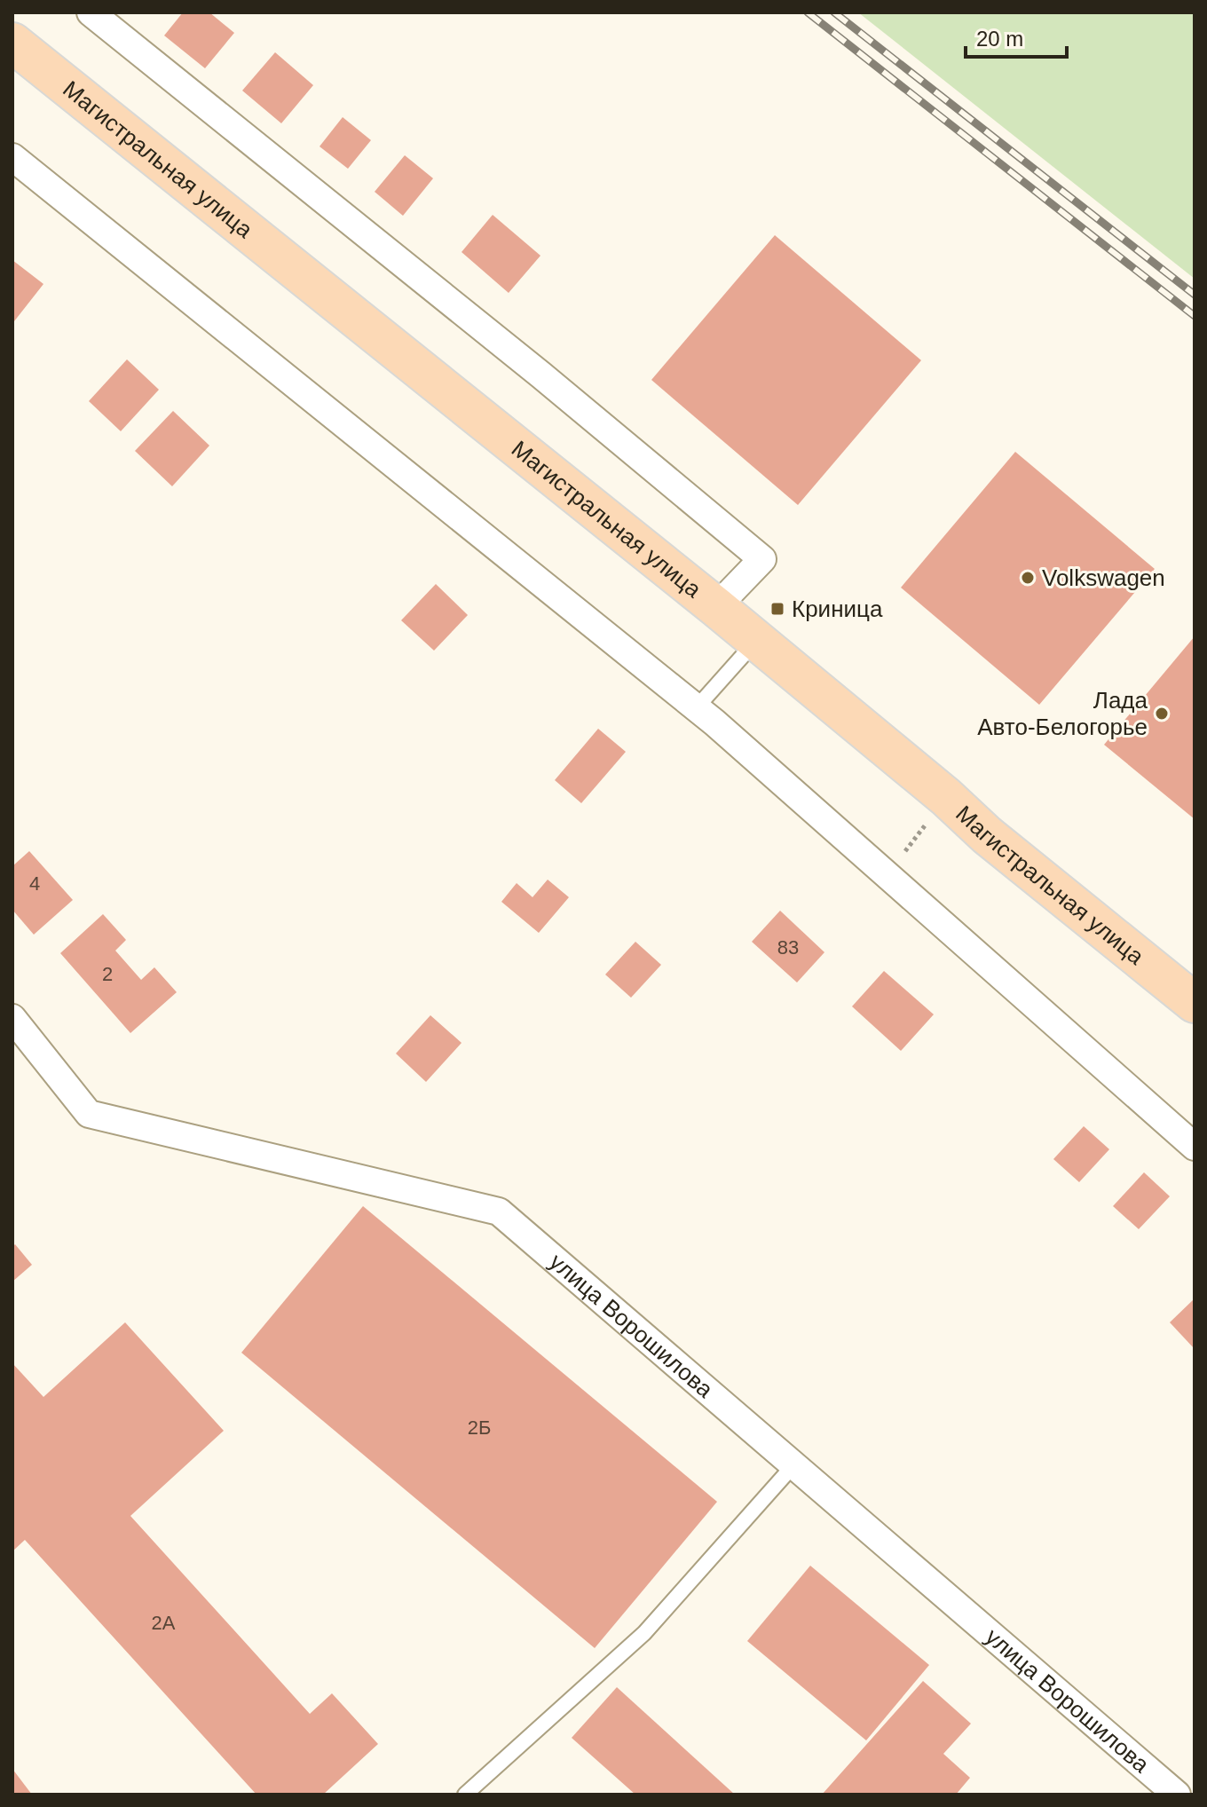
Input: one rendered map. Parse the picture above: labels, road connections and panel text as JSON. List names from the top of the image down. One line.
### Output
{"streets":{"main road":["Магистральная улица"],"street":["улица Ворошилова"]},"places":{"other":["Volkswagen","Лада Авто-Белогорье"],"transit":["Криница"]},"house_numbers":["4","83","2","2Б","2А"],"scale_bar":"20 m"}
